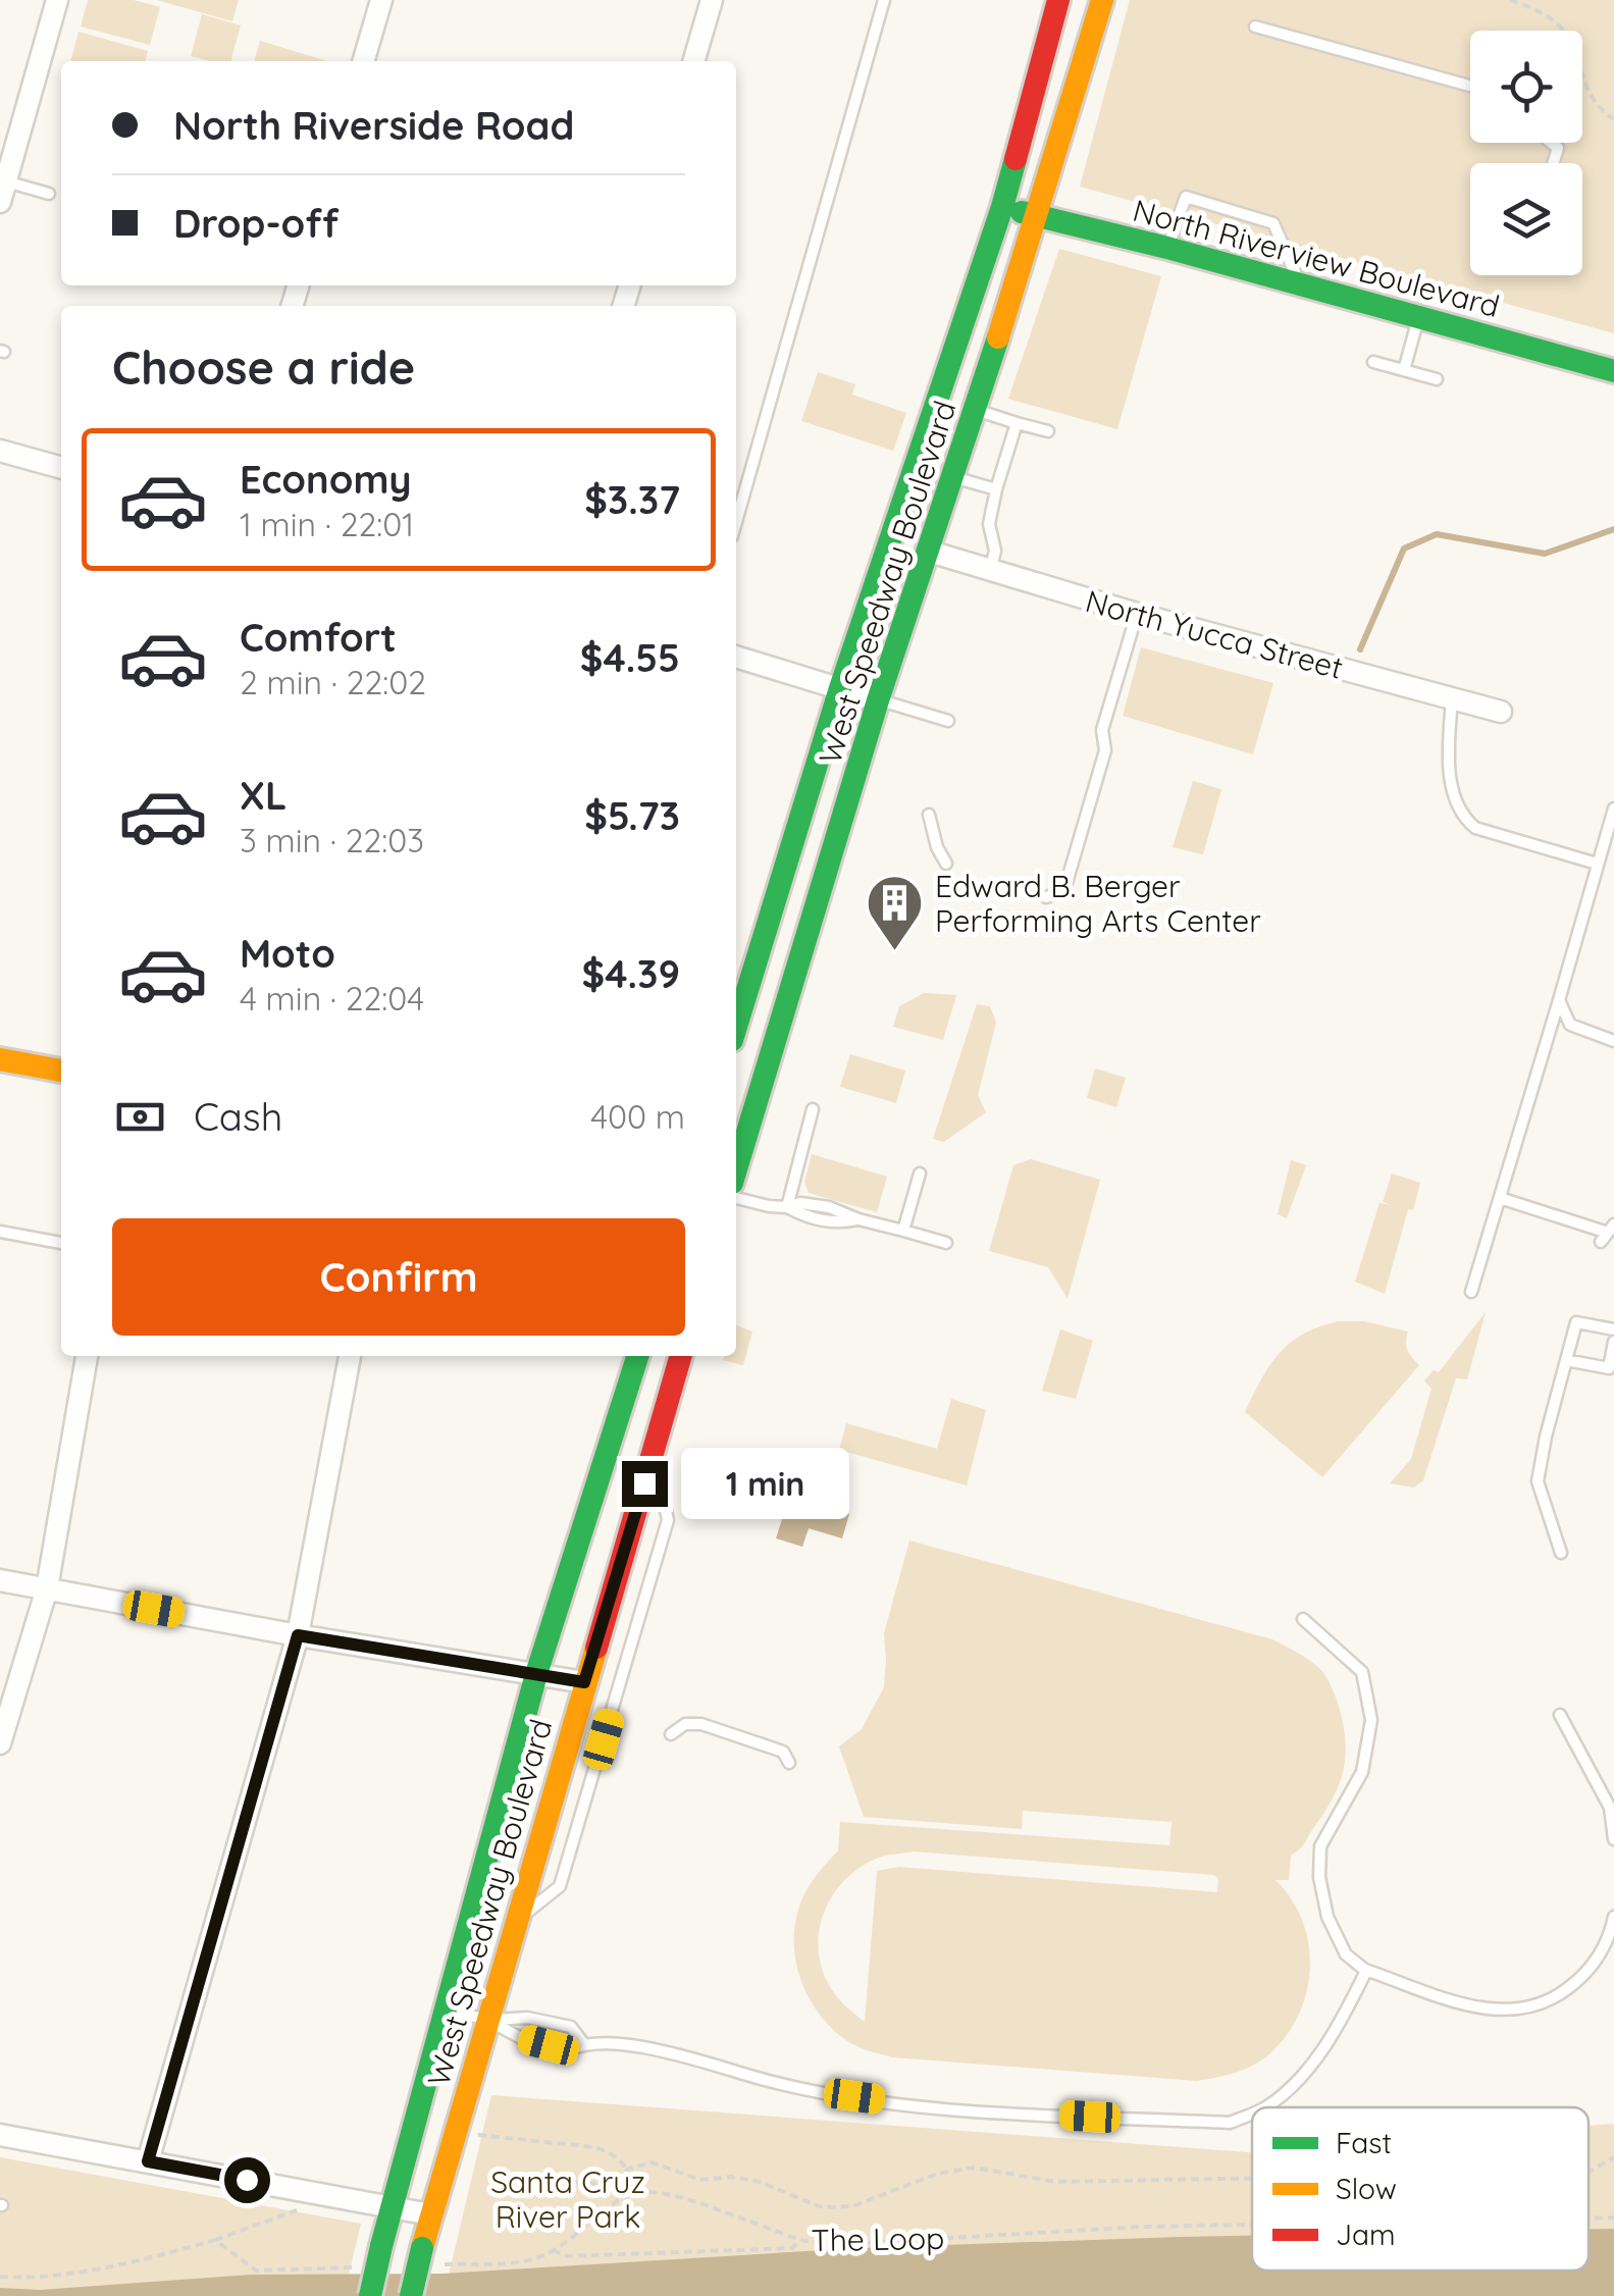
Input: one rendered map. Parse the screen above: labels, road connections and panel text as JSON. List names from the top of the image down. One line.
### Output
{"streets":{"main road":["North Riverview Boulevard","West Speedway Boulevard"],"street":["North Yucca Street"],"path":["The Loop"]},"crossings":[["North Riverview Boulevard","West Speedway Boulevard"],["West Speedway Boulevard","North Yucca Street"]],"parks":["Santa Cruz River Park"],"places":{"building":["Edward B. Berger Performing Arts Center"]},"legend":["Fast","Slow","Jam"],"page":{"banner":["North Riverside Road","Drop-off"],"heading":"Choose a ride","list":[{"name":"Economy","note":"1 min · 22:01","value":"$3.37"},{"name":"Comfort","note":"2 min · 22:02","value":"$4.55"},{"name":"XL","note":"3 min · 22:03","value":"$5.73"},{"name":"Moto","note":"4 min · 22:04","value":"$4.39"}],"pay":["Cash","400 m"],"buttons":"Confirm","bubble":"1 min"}}
